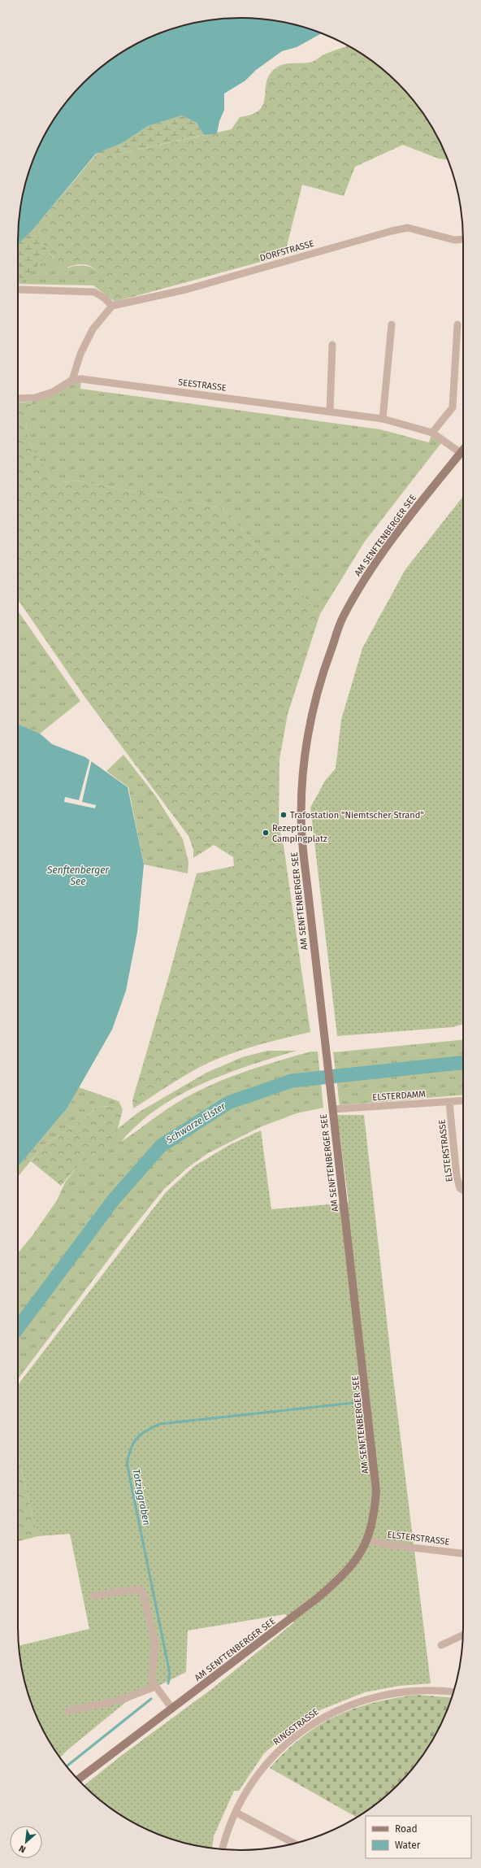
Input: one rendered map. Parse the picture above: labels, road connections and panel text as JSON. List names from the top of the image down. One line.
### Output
{"streets":{"street":["DORFSTRASSE","SEESTRASSE","AM SENFTENBERGER SEE","ELSTERDAMM","ELSTERSTRASSE","RINGSTRASSE"]},"crossings":[["SEESTRASSE","AM SENFTENBERGER SEE"],["AM SENFTENBERGER SEE","ELSTERDAMM"],["AM SENFTENBERGER SEE","ELSTERSTRASSE"],["ELSTERDAMM","ELSTERSTRASSE"]],"water":["Senftenberger See","Schwarze Elster","Totziggraben"],"places":["Trafostation \"Niemtscher Strand\"","Rezeption Campingplatz"],"legend":["Road","Water"],"north":"bottom left"}
